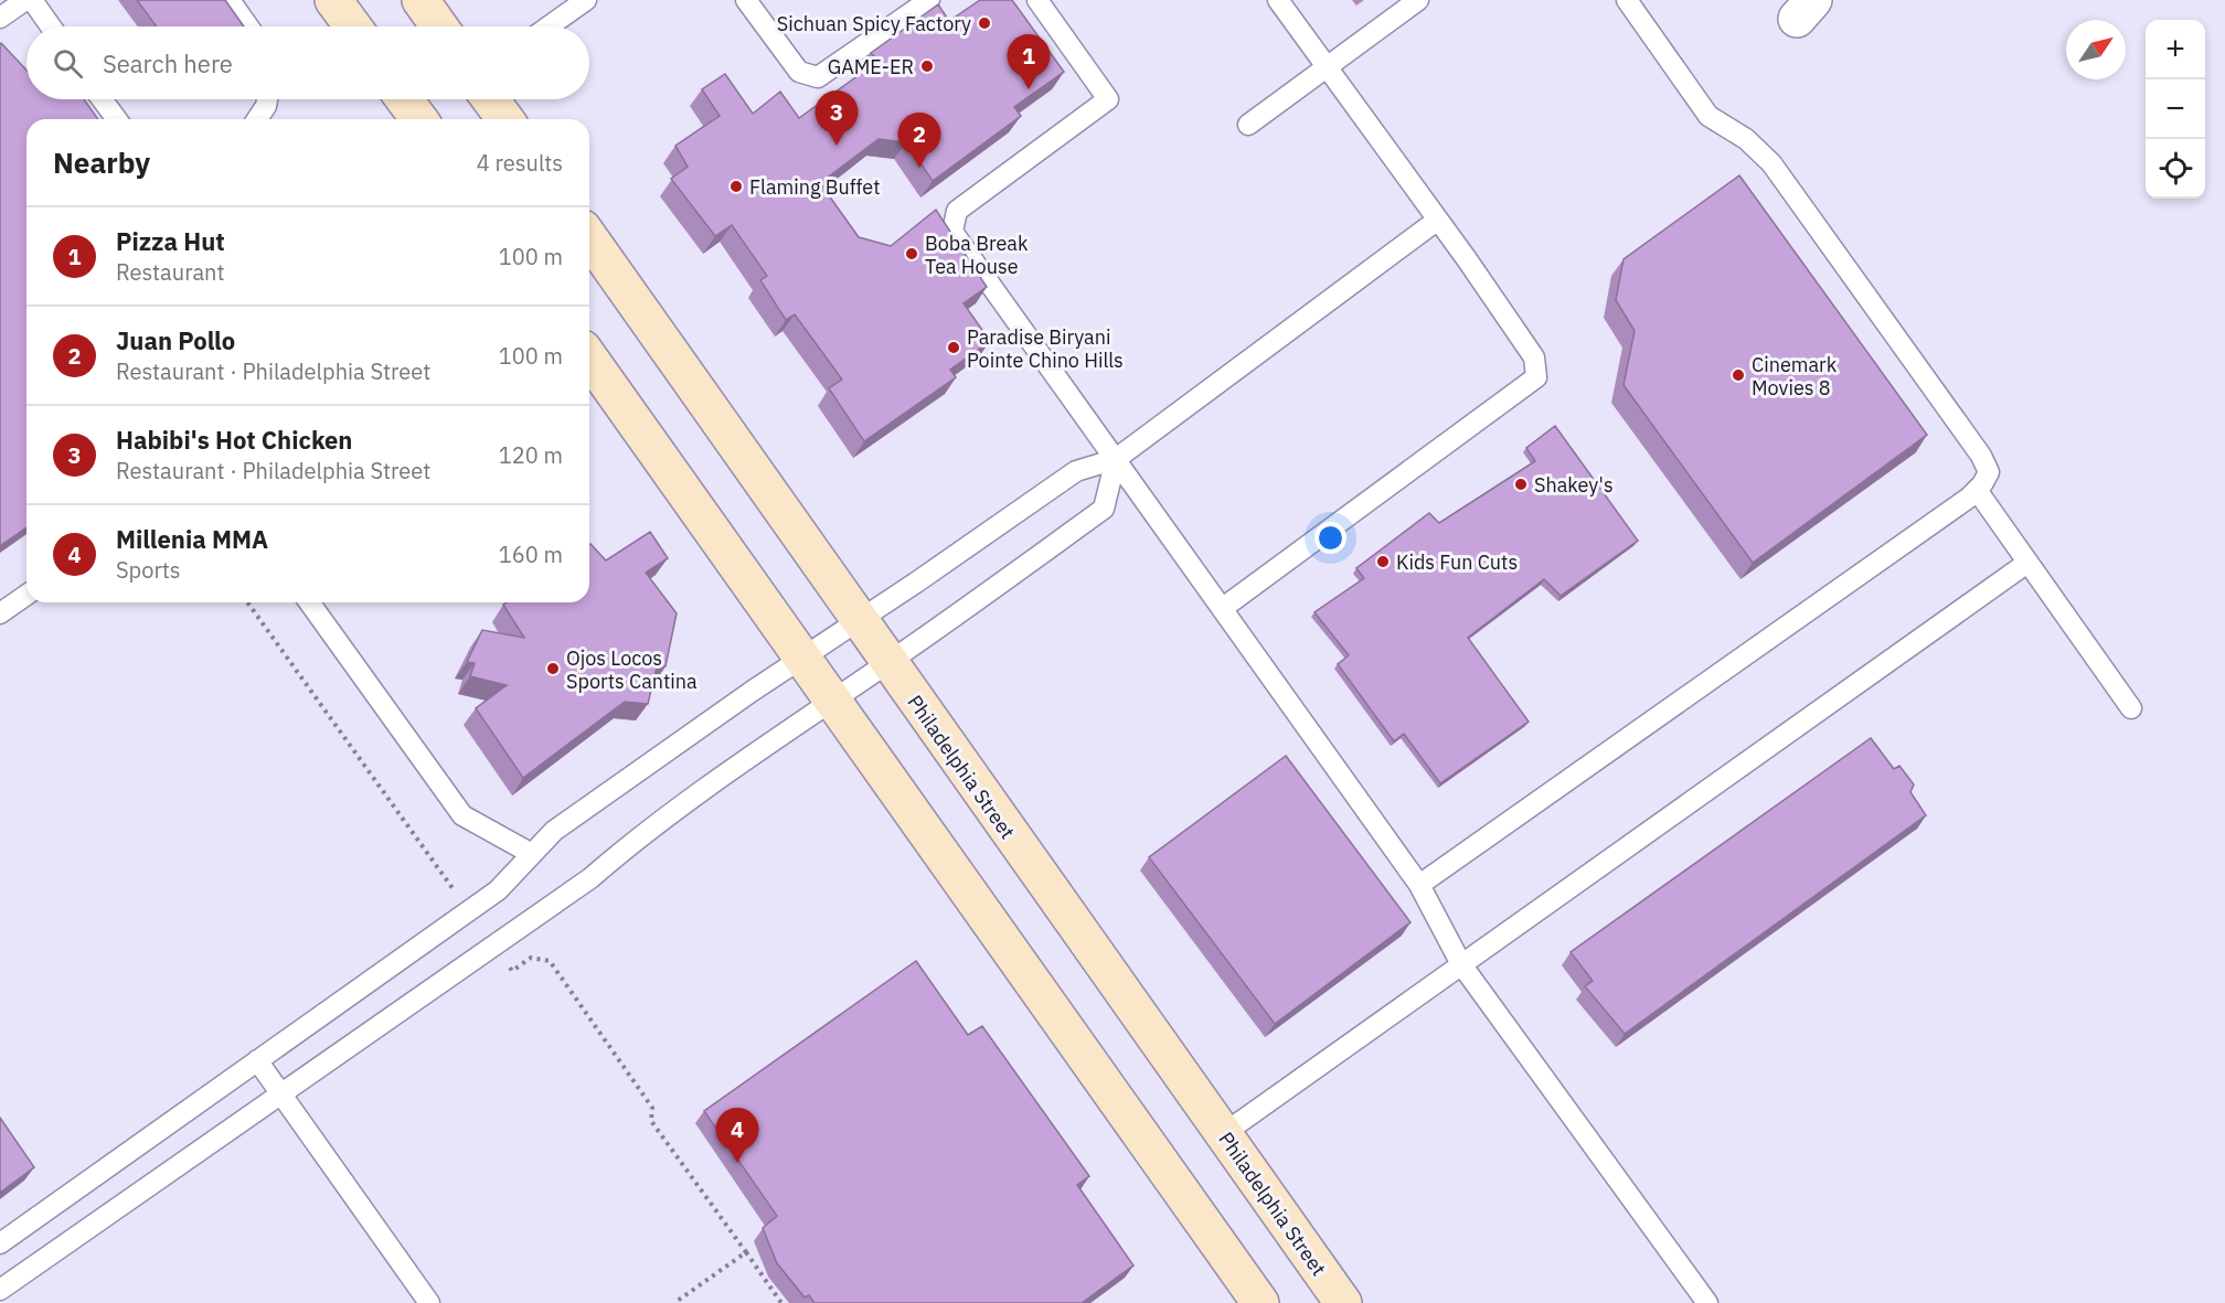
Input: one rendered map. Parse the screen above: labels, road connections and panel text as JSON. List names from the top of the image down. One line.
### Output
{"streets":{"main road":["Philadelphia Street"]},"places":["Sichuan Spicy Factory","GAME-ER","Flaming Buffet","Boba Break Tea House","Paradise Biryani Pointe Chino Hills","Cinemark Movies 8","Shakey's","Kids Fun Cuts","Ojos Locos Sports Cantina"],"north":"top right","page":{"map_buttons":["+","−"],"search":"Search here","pins":["1","3","2","4"],"heading":["Nearby","4 results"],"list":[{"mark":"1","name":"Pizza Hut","note":"Restaurant","value":"100 m"},{"mark":"2","name":"Juan Pollo","note":"Restaurant · Philadelphia Street","value":"100 m"},{"mark":"3","name":"Habibi's Hot Chicken","note":"Restaurant · Philadelphia Street","value":"120 m"},{"mark":"4","name":"Millenia MMA","note":"Sports","value":"160 m"}]}}
